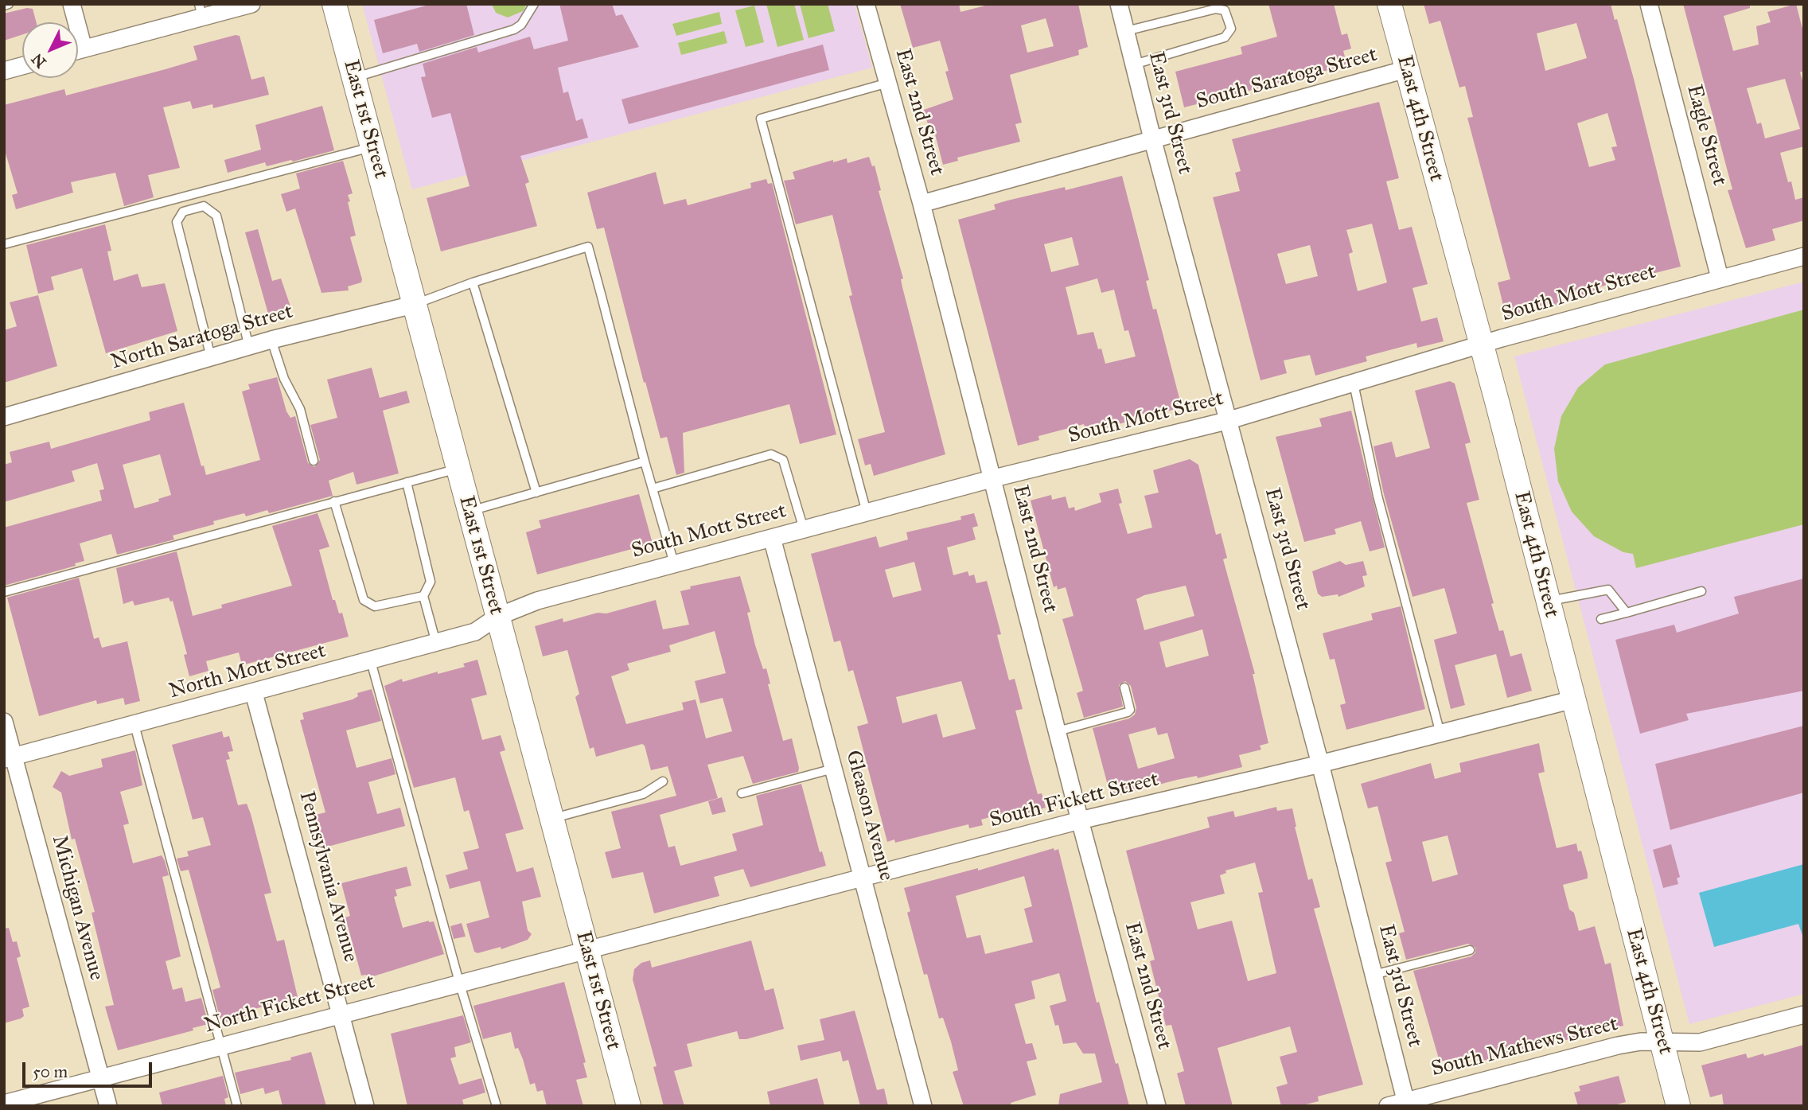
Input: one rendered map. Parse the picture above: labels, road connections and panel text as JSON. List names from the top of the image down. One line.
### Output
{"streets":{"street":["South Saratoga Street","East 2nd Street","East 3rd Street","East 4th Street","East 1st Street","Eagle Street","South Mott Street","North Saratoga Street","North Mott Street","South Fickett Street","Gleason Avenue","Pennsylvania Avenue","Michigan Avenue","North Fickett Street","South Mathews Street"]},"crossings":[["South Saratoga Street","East 2nd Street"],["South Saratoga Street","East 3rd Street"],["South Saratoga Street","East 4th Street"],["East 2nd Street","South Mott Street"],["East 2nd Street","South Fickett Street"],["East 3rd Street","South Mott Street"],["East 3rd Street","South Fickett Street"],["East 3rd Street","South Mathews Street"],["East 4th Street","South Mott Street"],["East 4th Street","South Fickett Street"],["East 4th Street","South Mathews Street"],["East 1st Street","South Mott Street"],["East 1st Street","North Saratoga Street"],["East 1st Street","North Mott Street"],["East 1st Street","South Fickett Street"],["East 1st Street","North Fickett Street"],["Eagle Street","South Mott Street"],["South Mott Street","North Mott Street"],["South Mott Street","Gleason Avenue"],["North Mott Street","Pennsylvania Avenue"],["North Mott Street","Michigan Avenue"],["South Fickett Street","Gleason Avenue"],["South Fickett Street","North Fickett Street"],["Pennsylvania Avenue","North Fickett Street"],["Michigan Avenue","North Fickett Street"]],"scale_bar":"50 m","north":"bottom left"}
